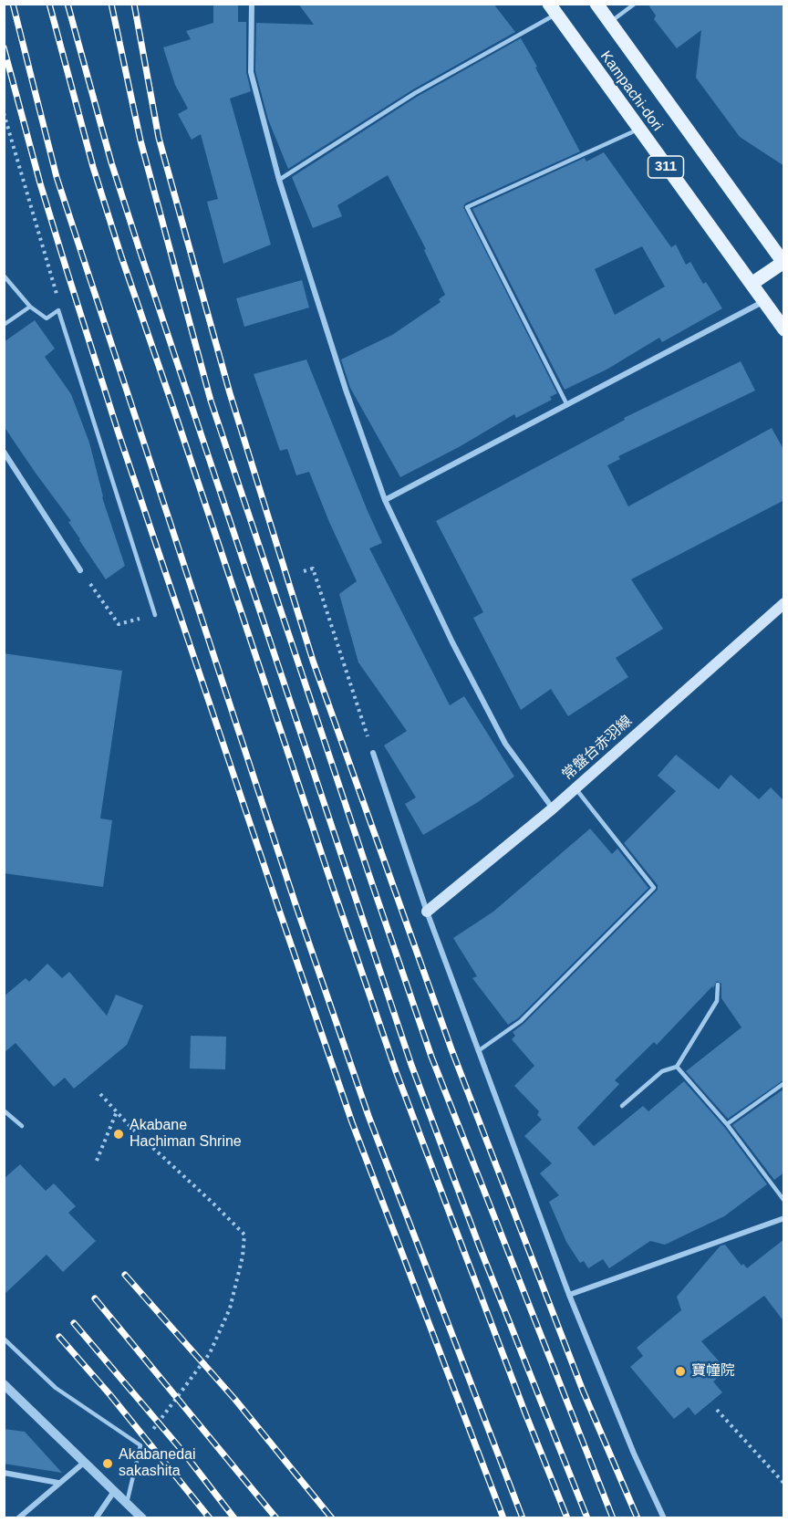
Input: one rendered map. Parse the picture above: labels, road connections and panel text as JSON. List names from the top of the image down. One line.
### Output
{"streets":{"main road":["Kampachi-dori","311","常盤台赤羽線"]},"places":["Akabane Hachiman Shrine","寶幢院","Akabanedai sakashita"]}
